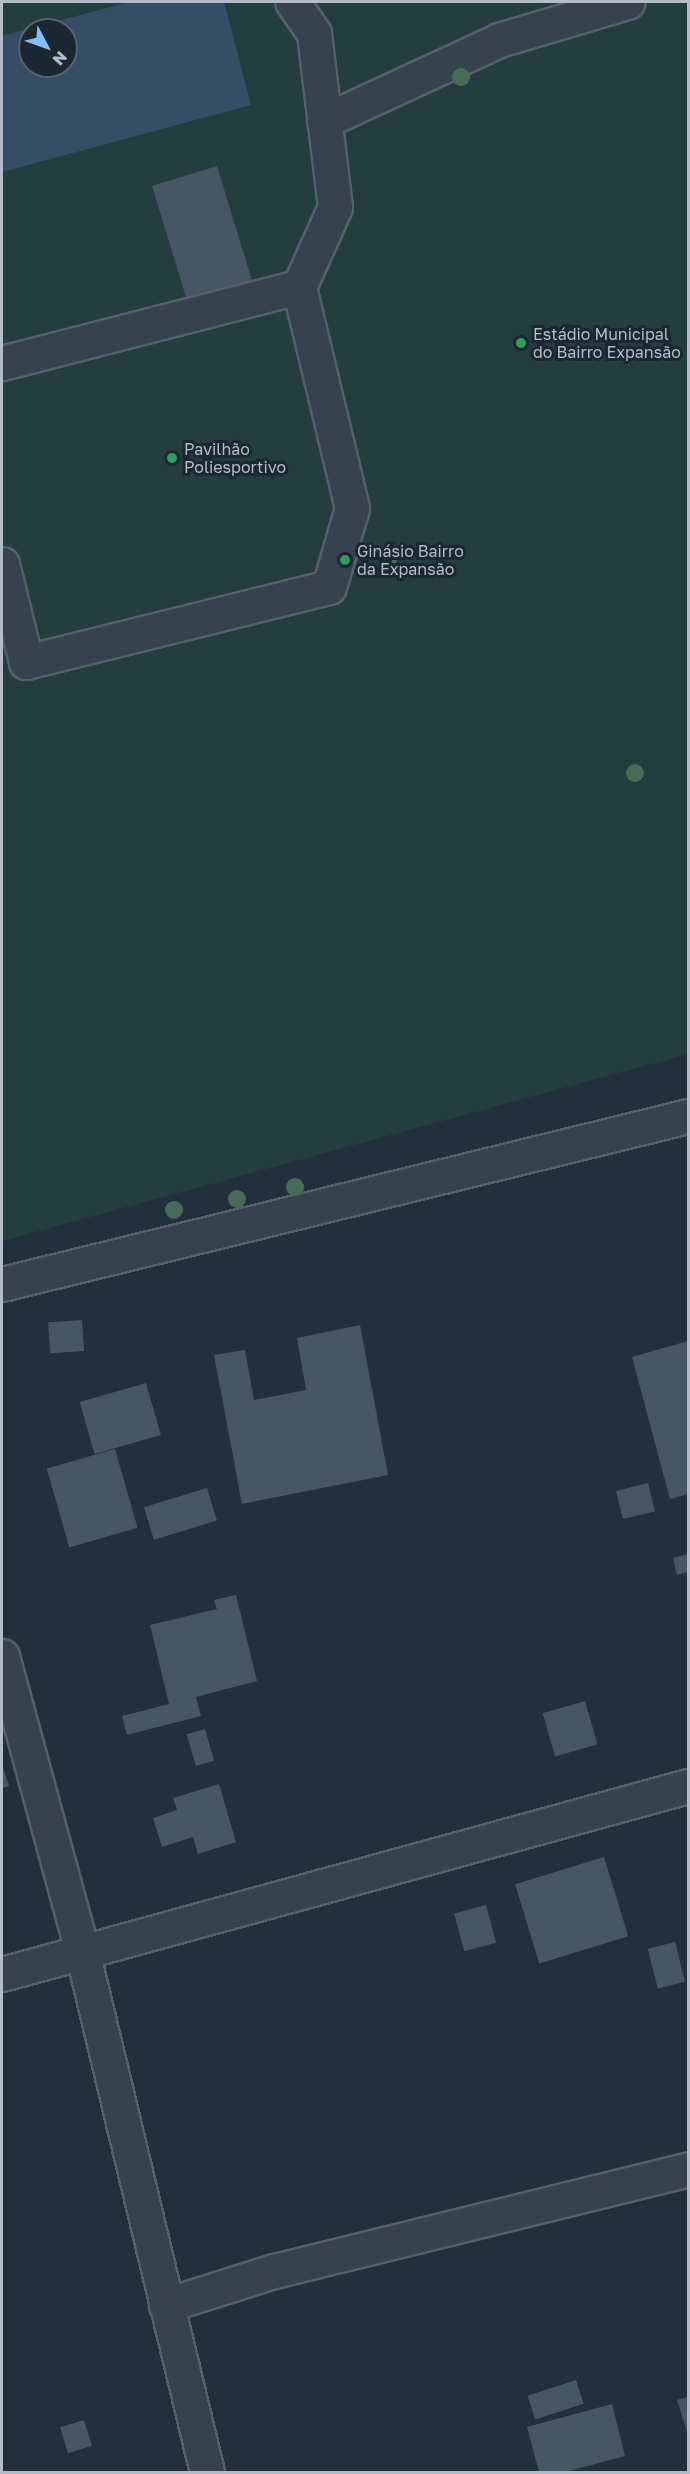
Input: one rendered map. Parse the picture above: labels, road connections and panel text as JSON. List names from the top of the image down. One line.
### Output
{"places":["Estádio Municipal do Bairro Expansão","Pavilhão Poliesportivo","Ginásio Bairro da Expansão"],"north":"bottom right"}
